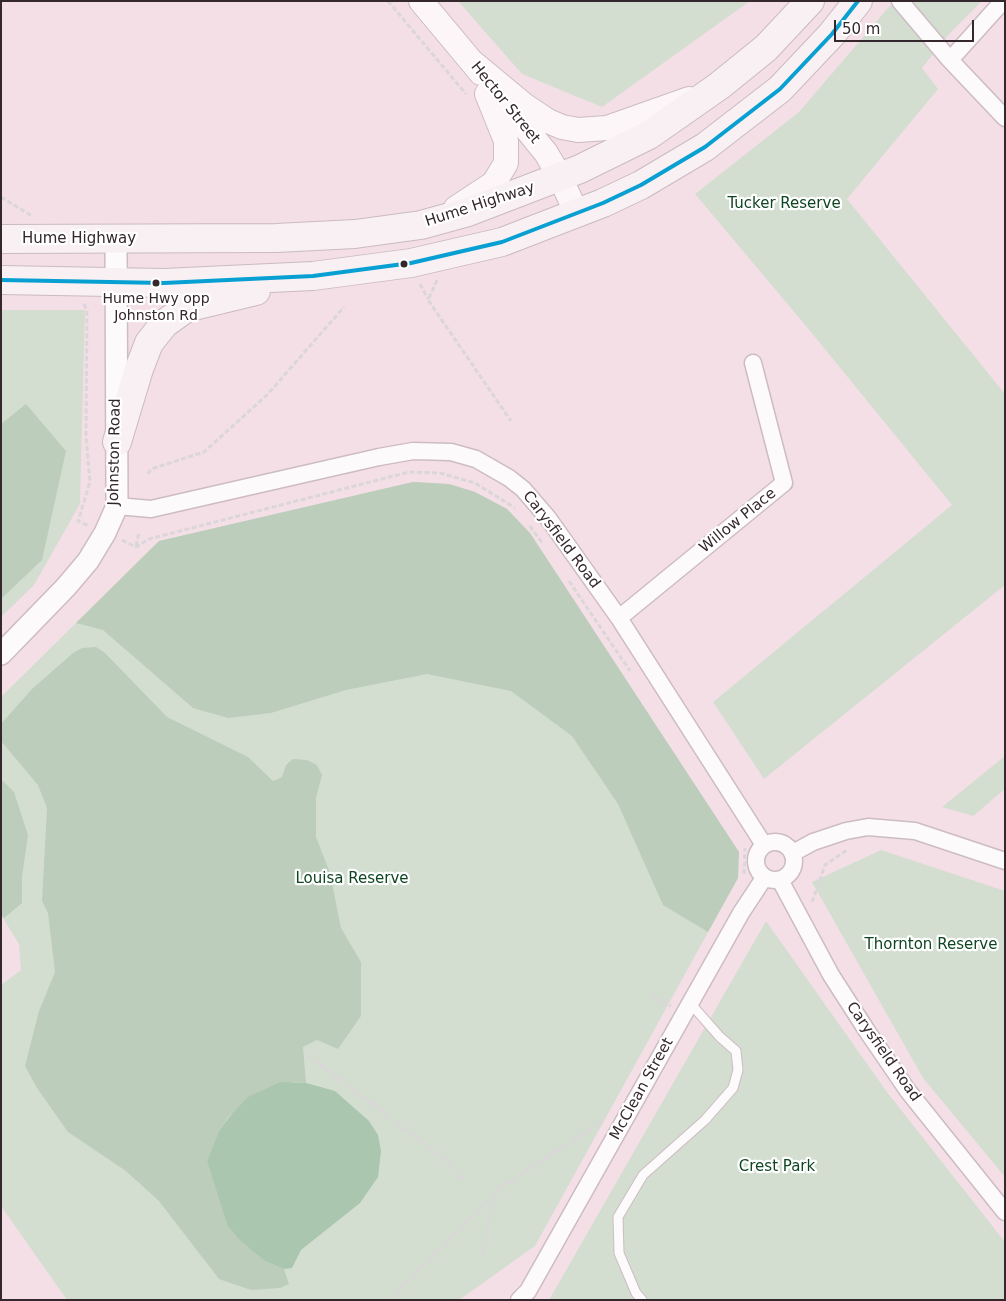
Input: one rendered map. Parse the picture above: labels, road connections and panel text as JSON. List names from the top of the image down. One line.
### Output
{"streets":{"highway":["Hume Highway"],"main road":["Hector Street"],"street":["Johnston Road","Willow Place","Carysfield Road","McClean Street"]},"crossings":[["Hector Street","Hume Highway"],["Hume Highway","Johnston Road"],["Johnston Road","Carysfield Road"],["Willow Place","Carysfield Road"],["Carysfield Road","McClean Street"]],"parks":["Tucker Reserve","Louisa Reserve","Thornton Reserve","Crest Park"],"places":["Hume Hwy opp Johnston Rd"],"scale_bar":"50 m"}
